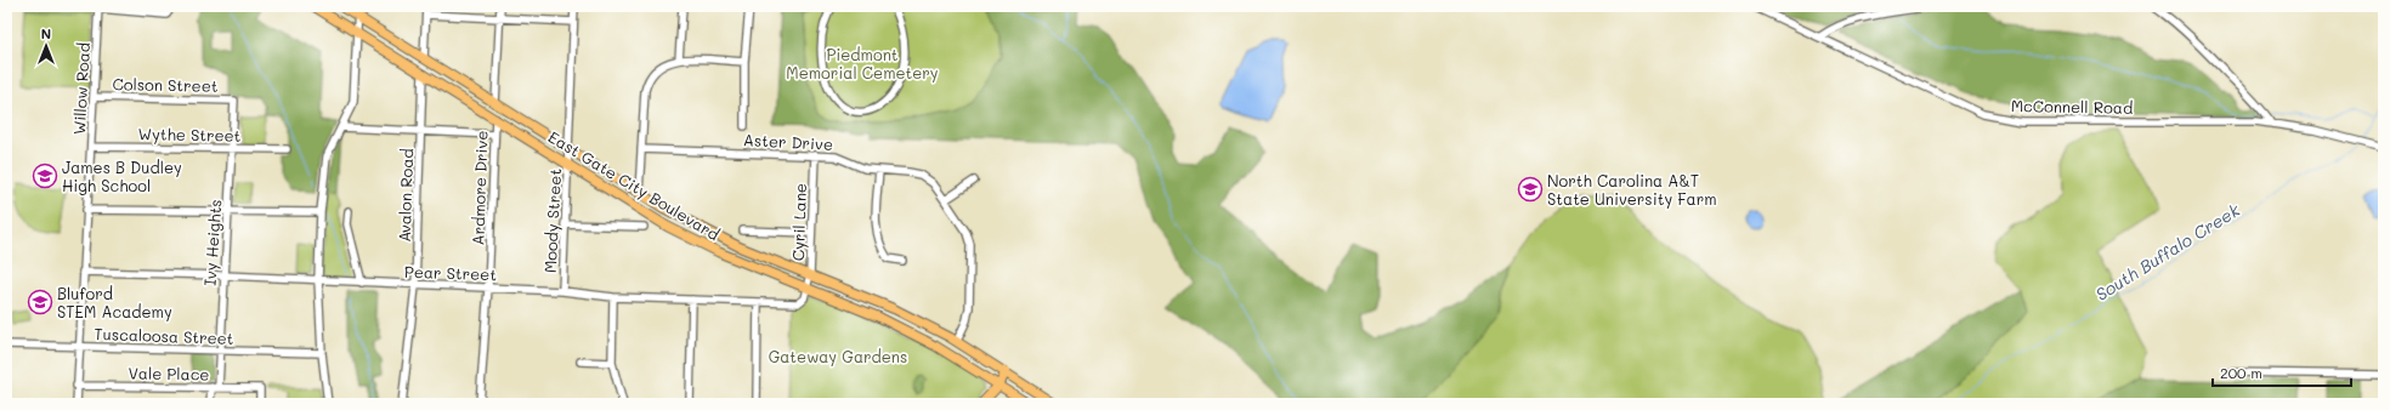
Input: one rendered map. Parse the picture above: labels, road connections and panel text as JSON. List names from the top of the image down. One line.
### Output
{"streets":{"main road":["East Gate City Boulevard"],"street":["Colson Street","Willow Road","McConnell Road","Wythe Street","Aster Drive","Ardmore Drive","Avalon Road","Moody Street","Cyril Lane","Ivy Heights","Pear Street","Tuscaloosa Street","Vale Place"]},"crossings":[["Colson Street","Willow Road"],["Colson Street","Ivy Heights"],["Willow Road","Wythe Street"],["Willow Road","Pear Street"],["Willow Road","Tuscaloosa Street"],["Willow Road","Vale Place"],["Wythe Street","Ivy Heights"],["Aster Drive","East Gate City Boulevard"],["Aster Drive","Cyril Lane"],["East Gate City Boulevard","Ardmore Drive"],["East Gate City Boulevard","Avalon Road"],["East Gate City Boulevard","Moody Street"],["East Gate City Boulevard","Cyril Lane"],["East Gate City Boulevard","Pear Street"],["Ardmore Drive","Pear Street"],["Avalon Road","Pear Street"],["Moody Street","Pear Street"],["Cyril Lane","Pear Street"],["Ivy Heights","Pear Street"],["Ivy Heights","Tuscaloosa Street"],["Ivy Heights","Vale Place"]],"water":["South Buffalo Creek"],"parks":["Piedmont Memorial Cemetery","Gateway Gardens"],"places":{"school or university":["James B Dudley High School","North Carolina A&T State University Farm","Bluford STEM Academy"]},"scale_bar":"200 m","north":"top"}
